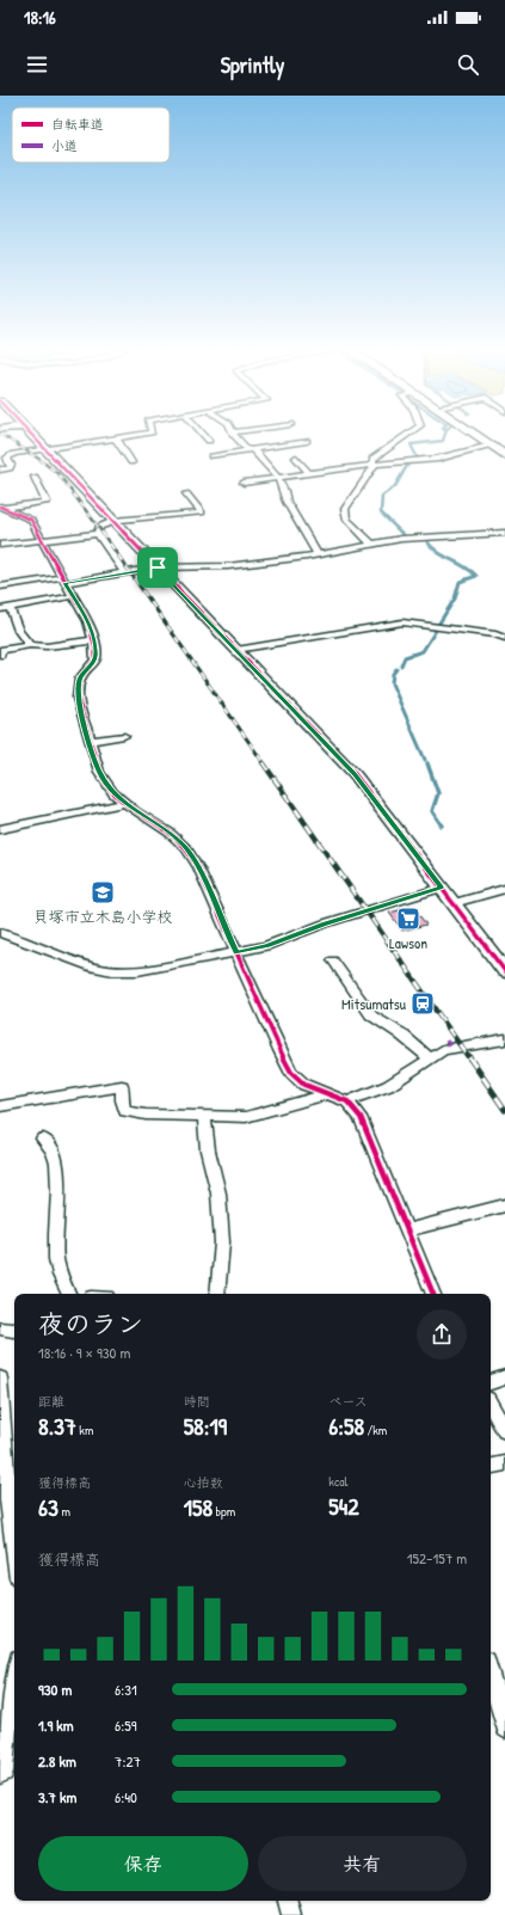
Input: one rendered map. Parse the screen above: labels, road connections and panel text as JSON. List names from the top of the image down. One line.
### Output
{"places":{"school or university":["貝塚市立木島小学校"],"supermarket":["Lawson"],"station":["Mitsumatsu"]},"legend":["自転車道","小道"],"page":{"status":"18:16","header":"Sprintly","heading":["夜のラン","18:16 · 9 × 930 m"],"stats":[["距離","8.37 km"],["時間","58:19"],["ペース","6:58 /km"],["獲得標高","63 m"],["心拍数","158 bpm"],["kcal","542"]],"chart":["獲得標高","152–157 m"],"list":[{"name":"930 m","note":"6:31"},{"name":"1.9 km","note":"6:59"},{"name":"2.8 km","note":"7:27"},{"name":"3.7 km","note":"6:40"}],"buttons":["保存","共有"]}}
